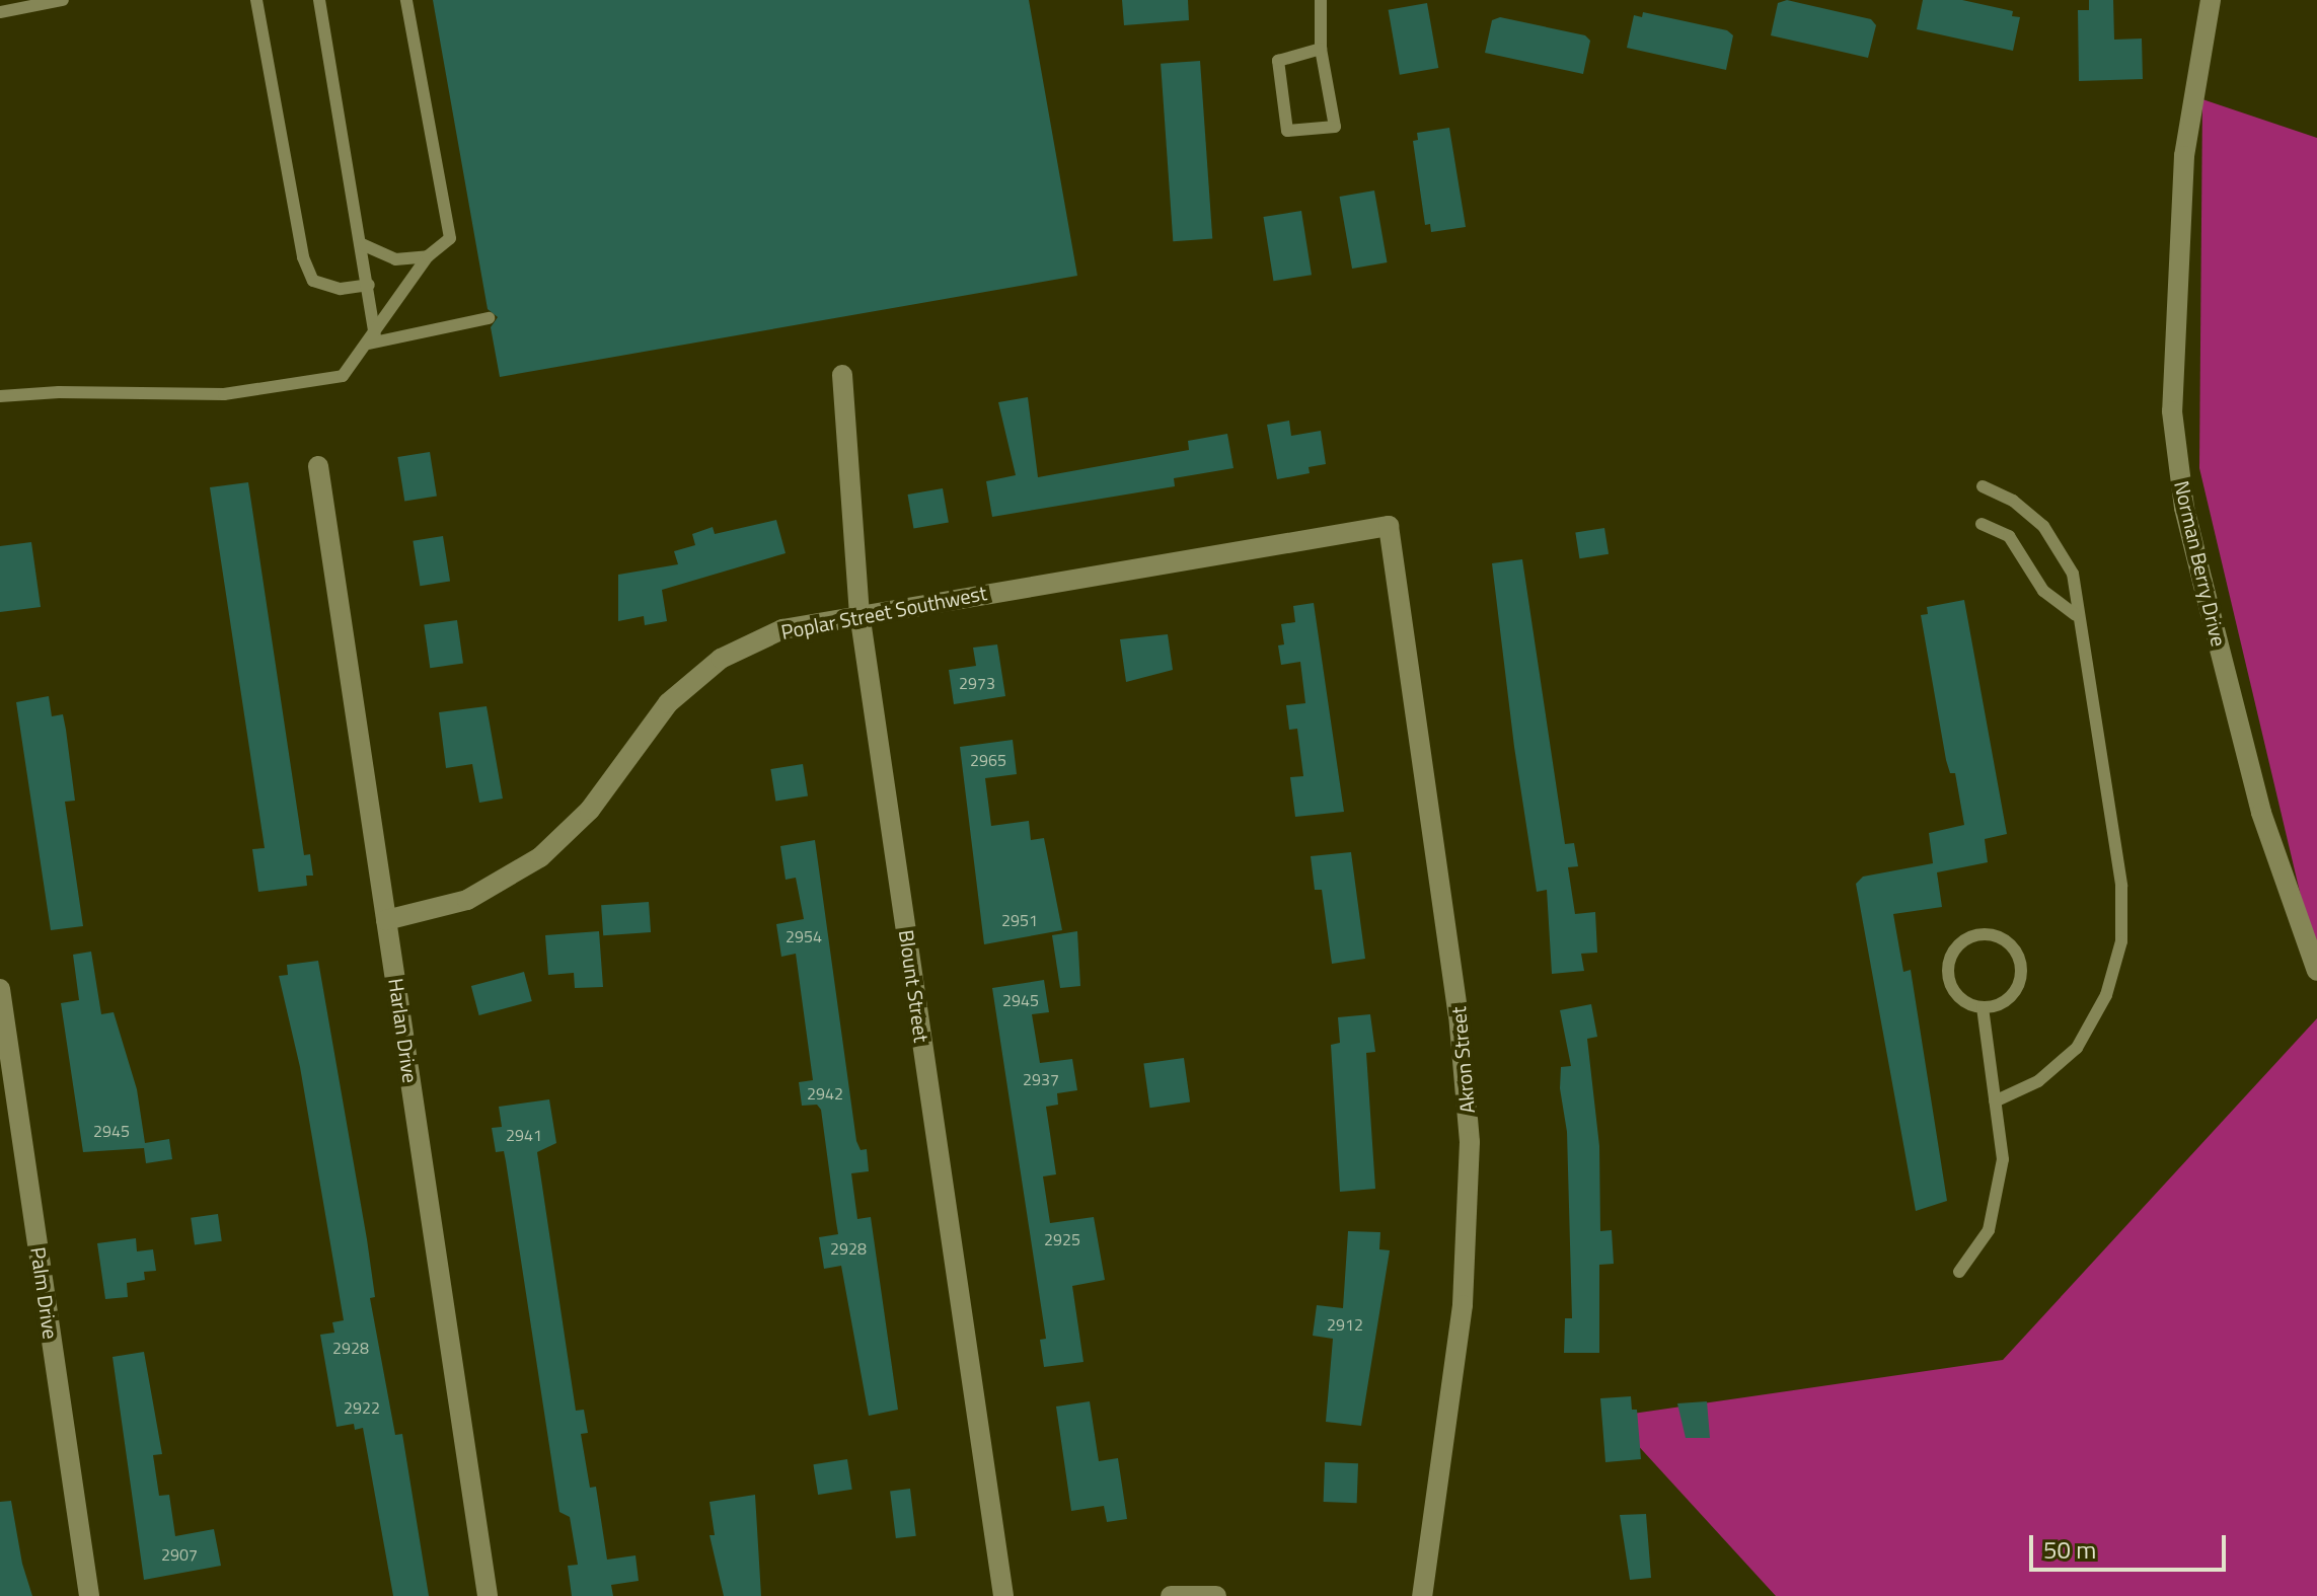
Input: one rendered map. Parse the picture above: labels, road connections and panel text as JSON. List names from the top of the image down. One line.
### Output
{"streets":{"street":["Norman Berry Drive","Poplar Street Southwest","Blount Street","Harlan Drive","Akron Street","Palm Drive"]},"crossings":[["Poplar Street Southwest","Blount Street"],["Poplar Street Southwest","Harlan Drive"],["Poplar Street Southwest","Akron Street"]],"house_numbers":["2973","2965","2951","2954","2945","2937","2942","2945","2941","2925","2928","2912","2928","2922","2907"],"scale_bar":"50 m"}
